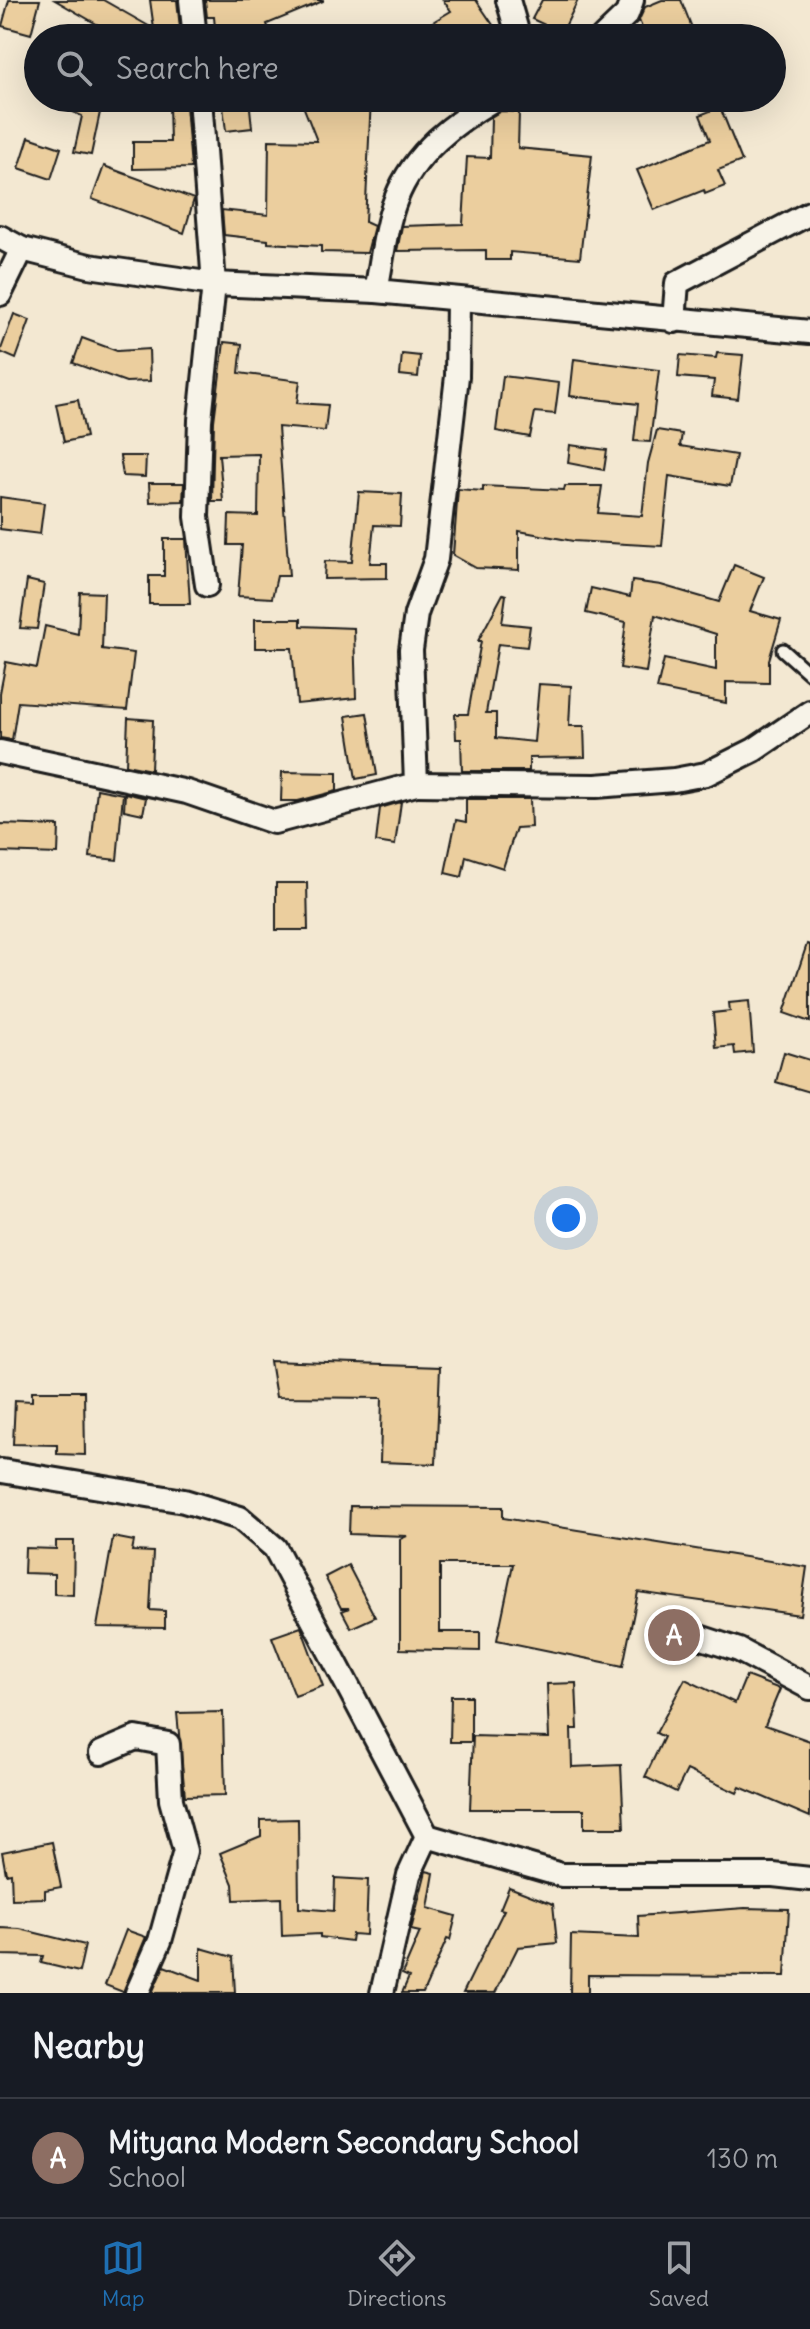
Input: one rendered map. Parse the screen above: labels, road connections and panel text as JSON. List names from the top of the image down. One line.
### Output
{"page":{"search":"Search here","pins":"A","heading":"Nearby","list":[{"mark":"A","name":"Mityana Modern Secondary School","note":"School","value":"130 m"}],"nav":["Map","Directions","Saved"]}}
